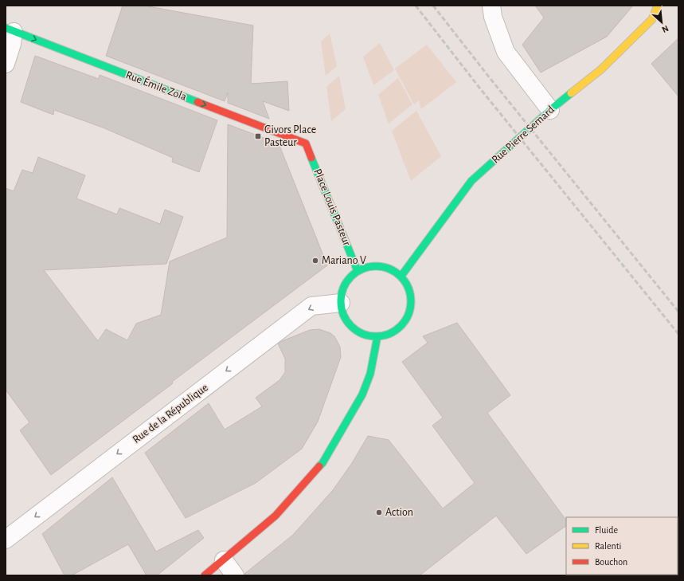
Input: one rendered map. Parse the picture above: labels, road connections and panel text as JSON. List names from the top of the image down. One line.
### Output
{"streets":{"main road":["Rue Émile Zola","Rue Pierre Semard","Place Louis Pasteur"],"street":["Rue de la République"]},"crossings":[["Rue Émile Zola","Place Louis Pasteur"],["Rue Pierre Semard","Place Louis Pasteur"],["Rue Pierre Semard","Rue de la République"],["Place Louis Pasteur","Rue de la République"]],"one_way":["Rue Émile Zola","Rue de la République"],"places":{"transit":["Givors Place Pasteur"],"other":["Mariano V","Action"]},"legend":["Fluide","Ralenti","Bouchon"],"north":"bottom right"}
